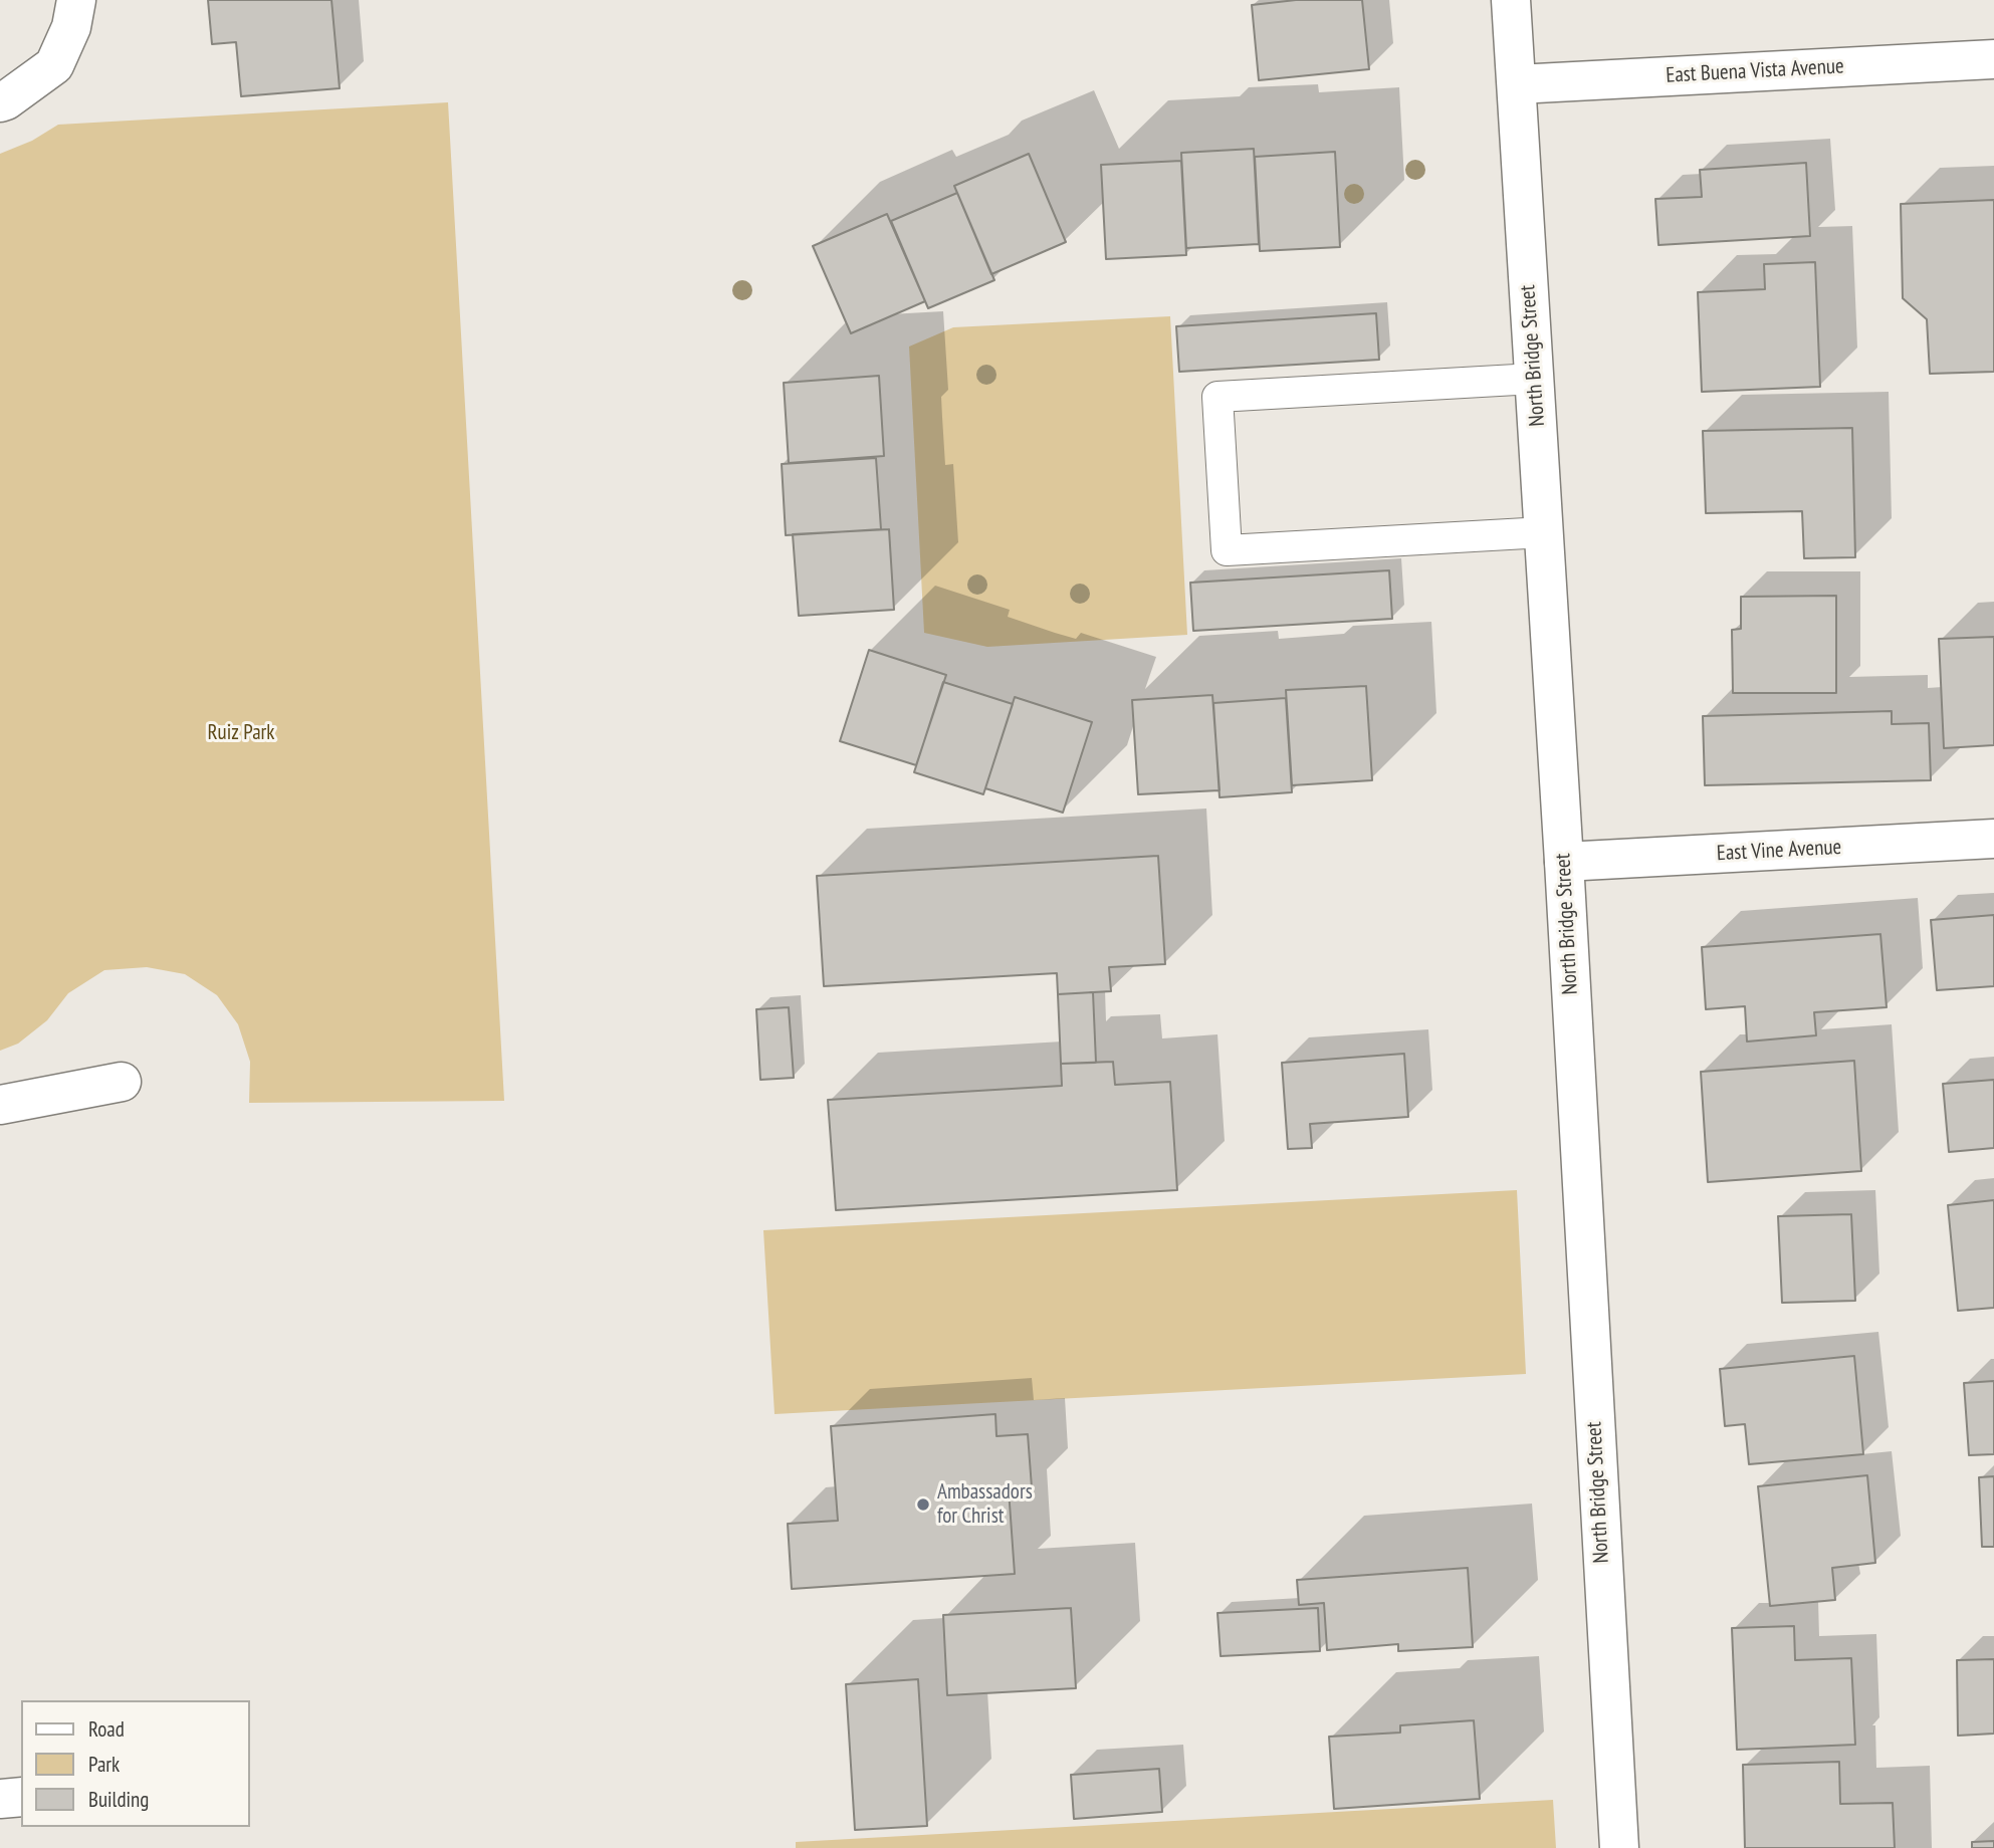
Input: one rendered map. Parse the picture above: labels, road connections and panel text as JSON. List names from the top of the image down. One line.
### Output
{"streets":{"street":["East Buena Vista Avenue","North Bridge Street","East Vine Avenue"]},"crossings":[["East Buena Vista Avenue","North Bridge Street"],["North Bridge Street","East Vine Avenue"]],"parks":["Ruiz Park"],"places":["Ambassadors for Christ"],"legend":["Road","Park","Building"]}
